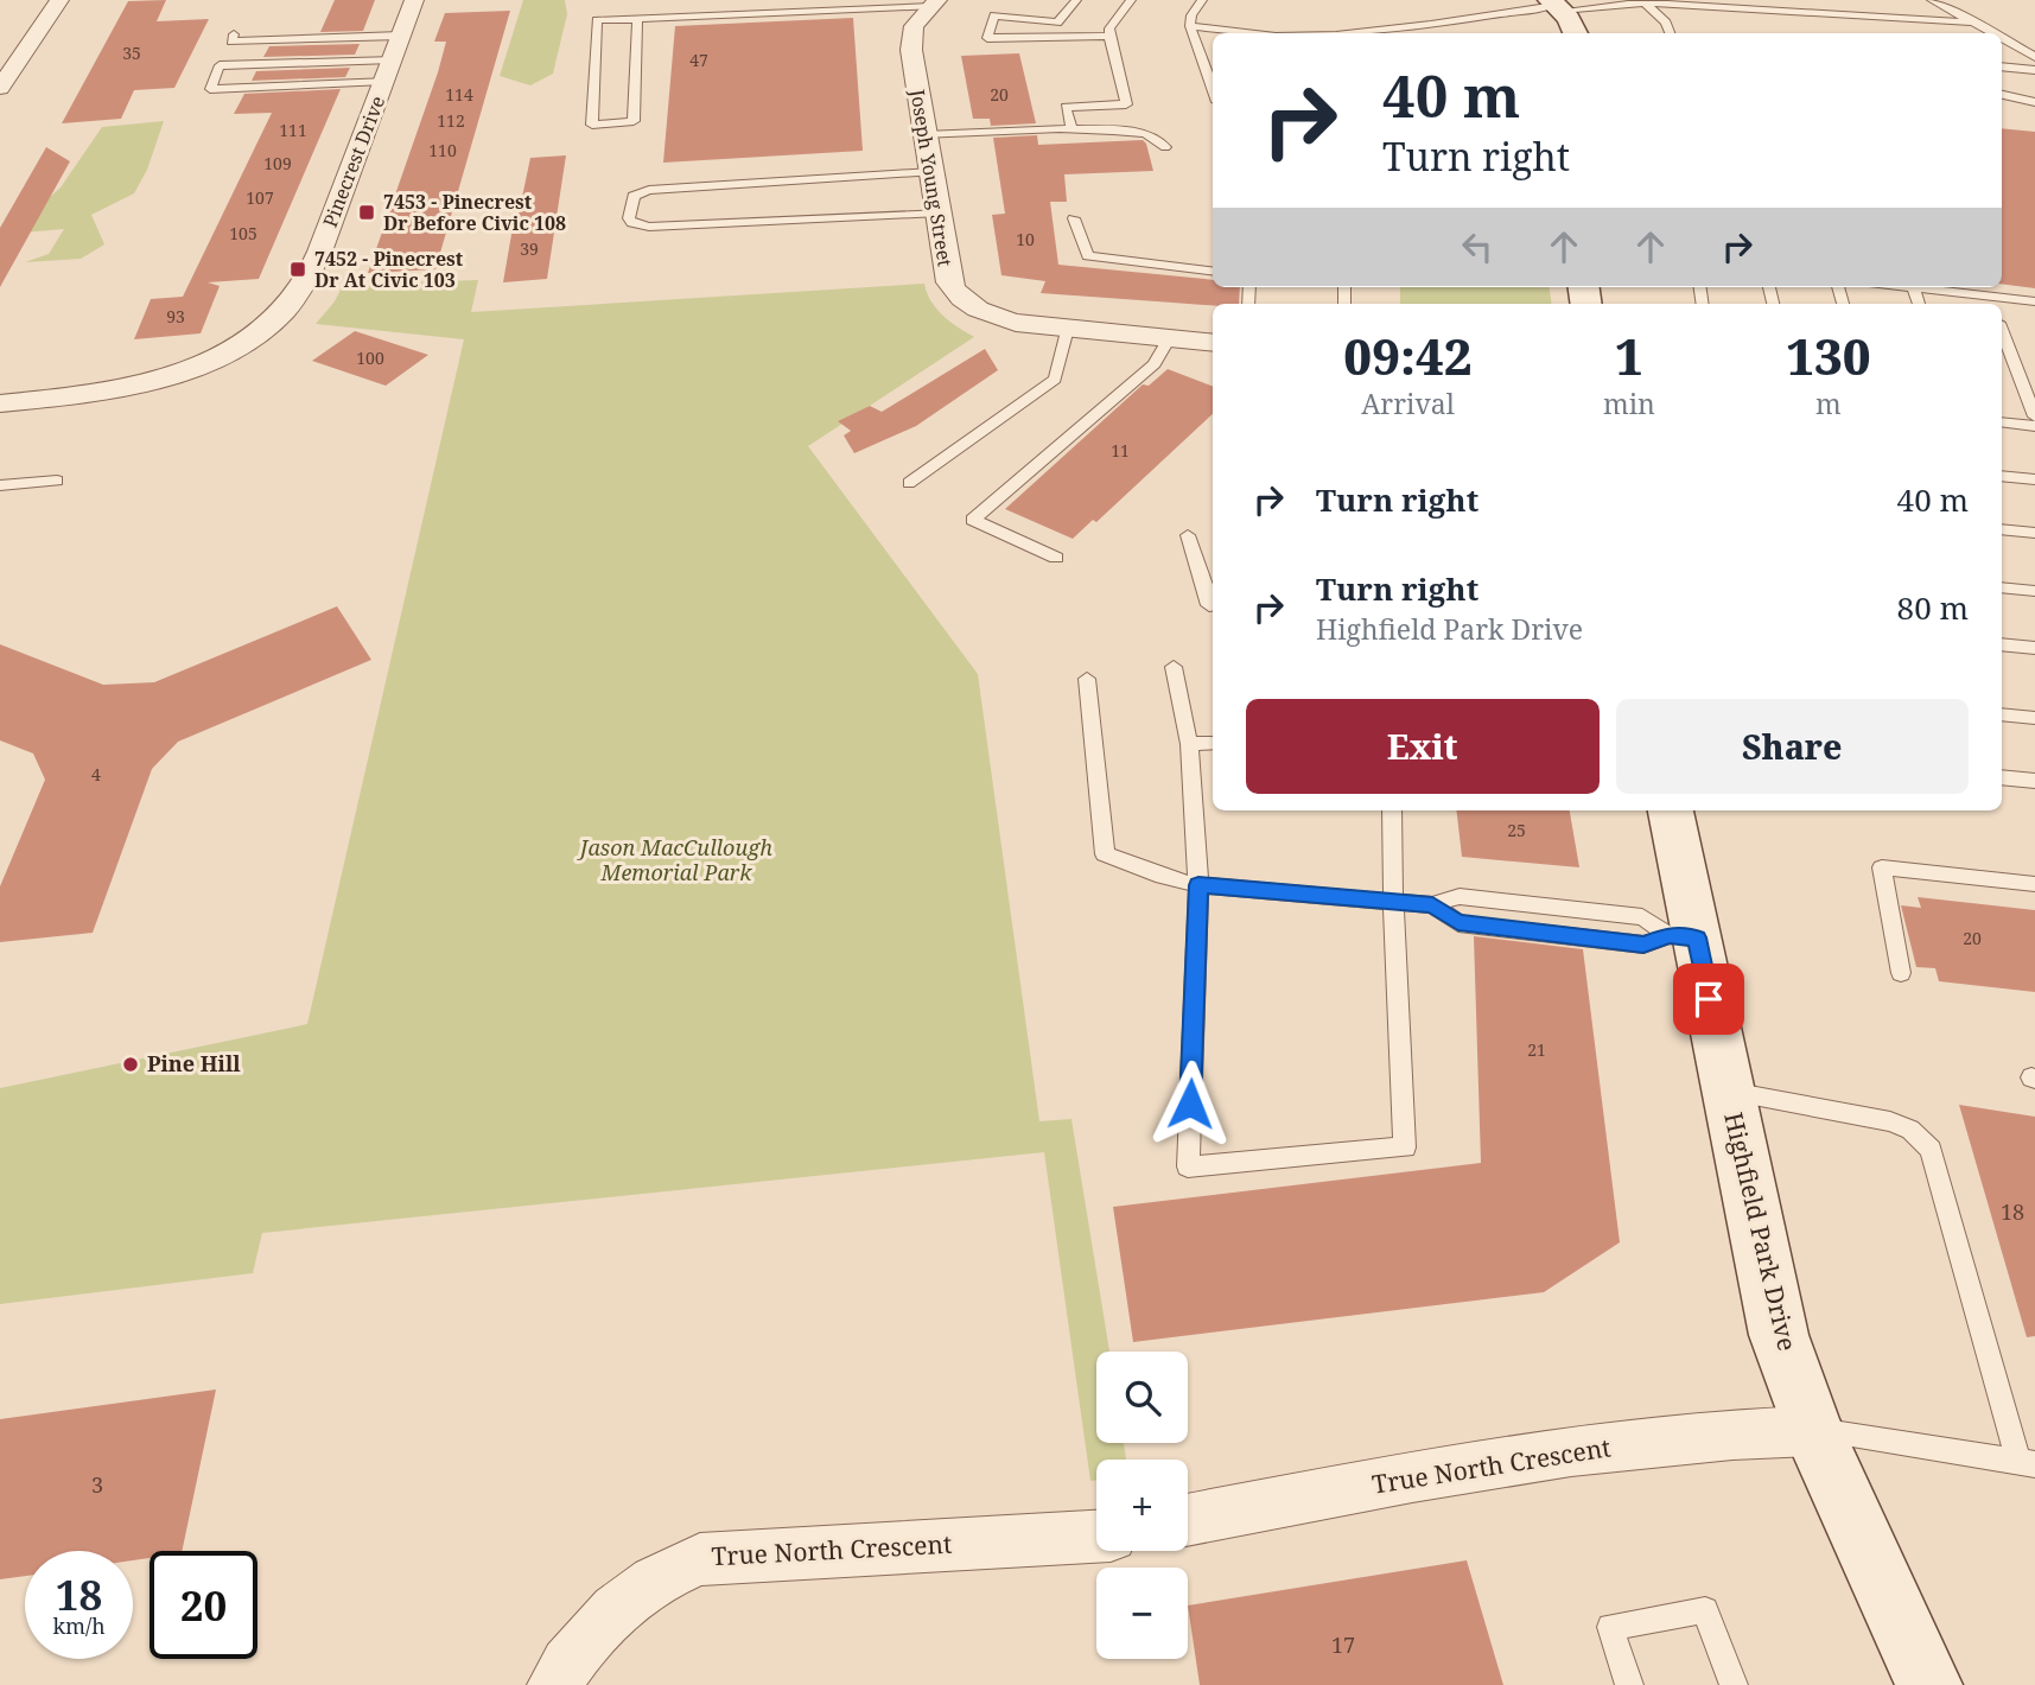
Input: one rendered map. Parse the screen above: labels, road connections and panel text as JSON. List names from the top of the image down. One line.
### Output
{"streets":{"street":["Pinecrest Drive","Joseph Young Street","Highfield Park Drive","True North Crescent"]},"crossings":[["Highfield Park Drive","True North Crescent"]],"parks":["Jason MacCullough Memorial Park"],"places":{"transit":["7453 - Pinecrest Dr Before Civic 108","7452 - Pinecrest Dr At Civic 103"],"other":["Pine Hill"]},"house_numbers":["35","47","114","20","112","111","110","109","107","105","10","39","93","100","11","4","25","20","21","18","3","17"],"page":{"turn":["40 m","Turn right"],"eta":["09:42","Arrival","1","min","130","m"],"list":[{"name":"Turn right","value":"40 m"},{"name":"Turn right","note":"Highfield Park Drive","value":"80 m"}],"buttons":["Exit","Share"],"map_buttons":["+","−"],"speed":"18 km/h","limit":"20"}}
